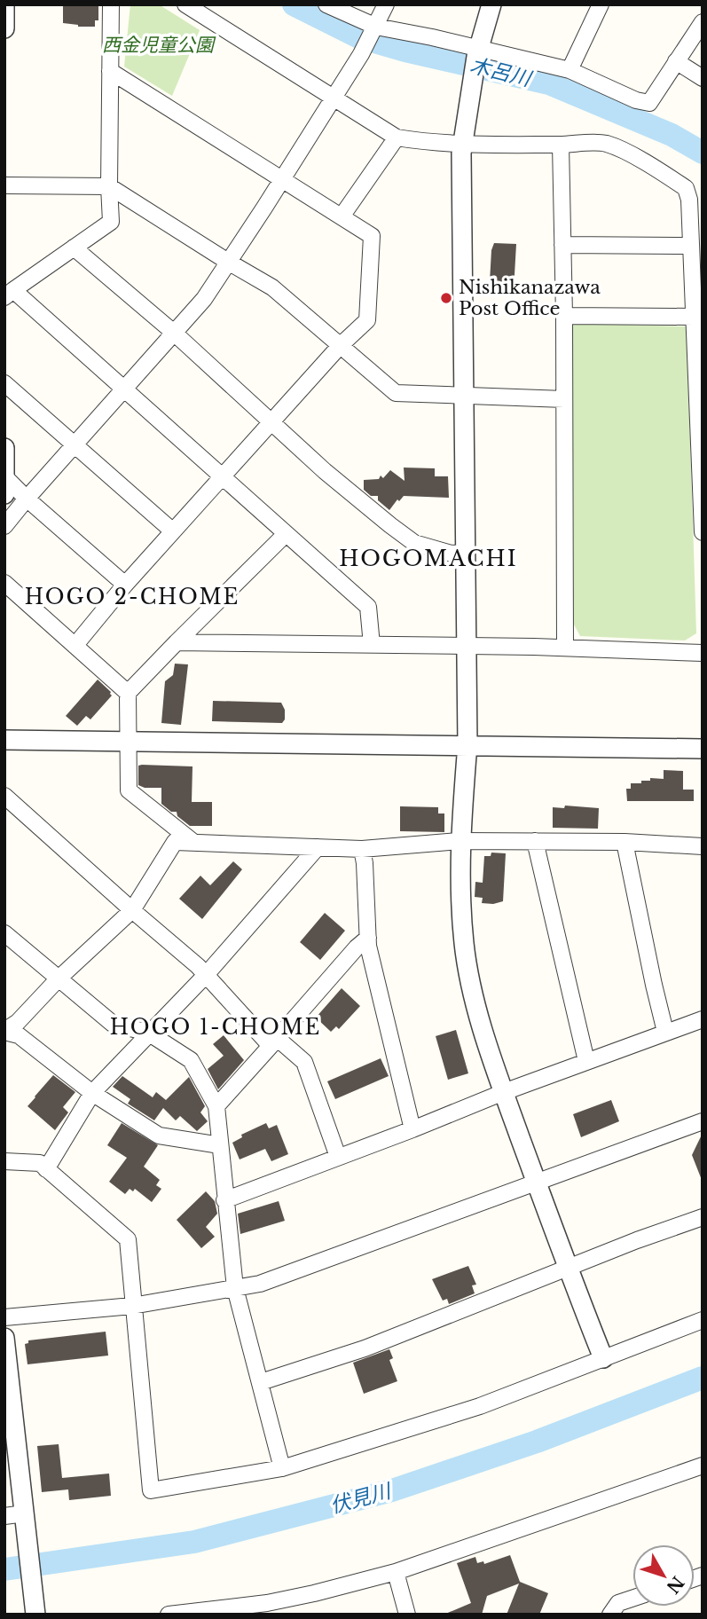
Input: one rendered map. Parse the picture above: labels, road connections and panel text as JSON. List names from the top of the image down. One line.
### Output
{"districts":["HOGOMACHI","HOGO 2-CHOME","HOGO 1-CHOME"],"water":["木呂川","伏見川"],"parks":["西金児童公園"],"places":["Nishikanazawa Post Office"],"north":"bottom right"}
